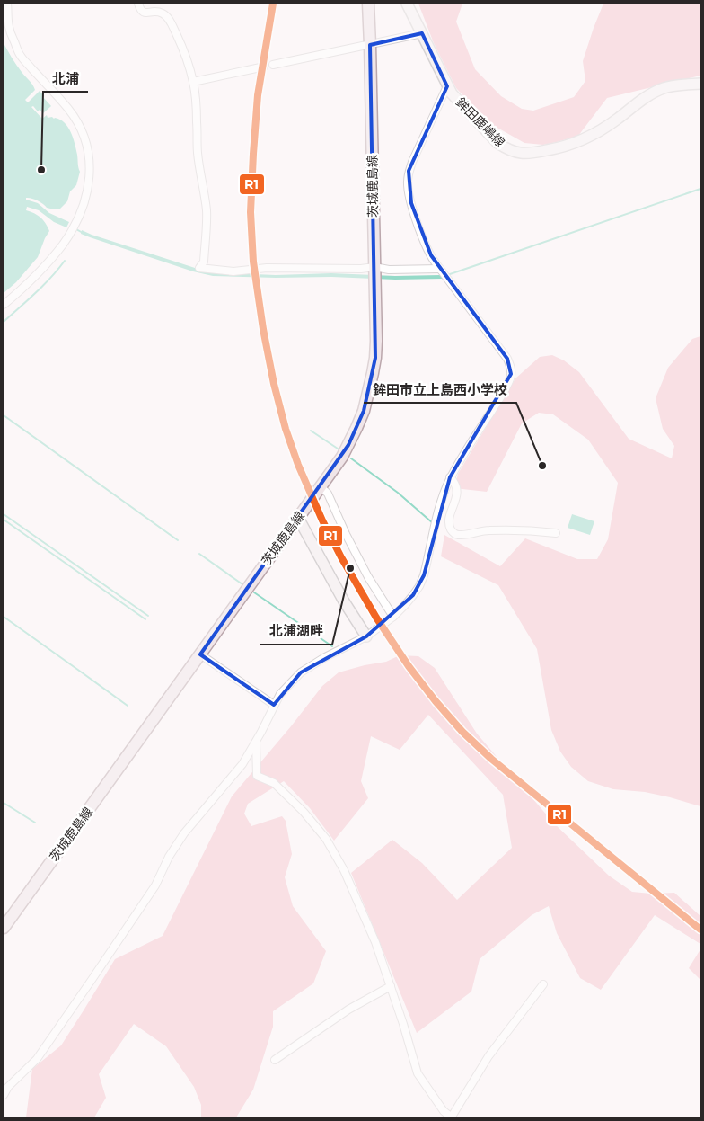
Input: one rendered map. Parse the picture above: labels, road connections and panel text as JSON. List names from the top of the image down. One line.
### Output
{"streets":{"main road":["鉾田鹿嶋線","茨城鹿島線"]},"places":["北浦","鉾田市立上島西小学校","北浦湖畔"],"lines":["transit line R1"]}
